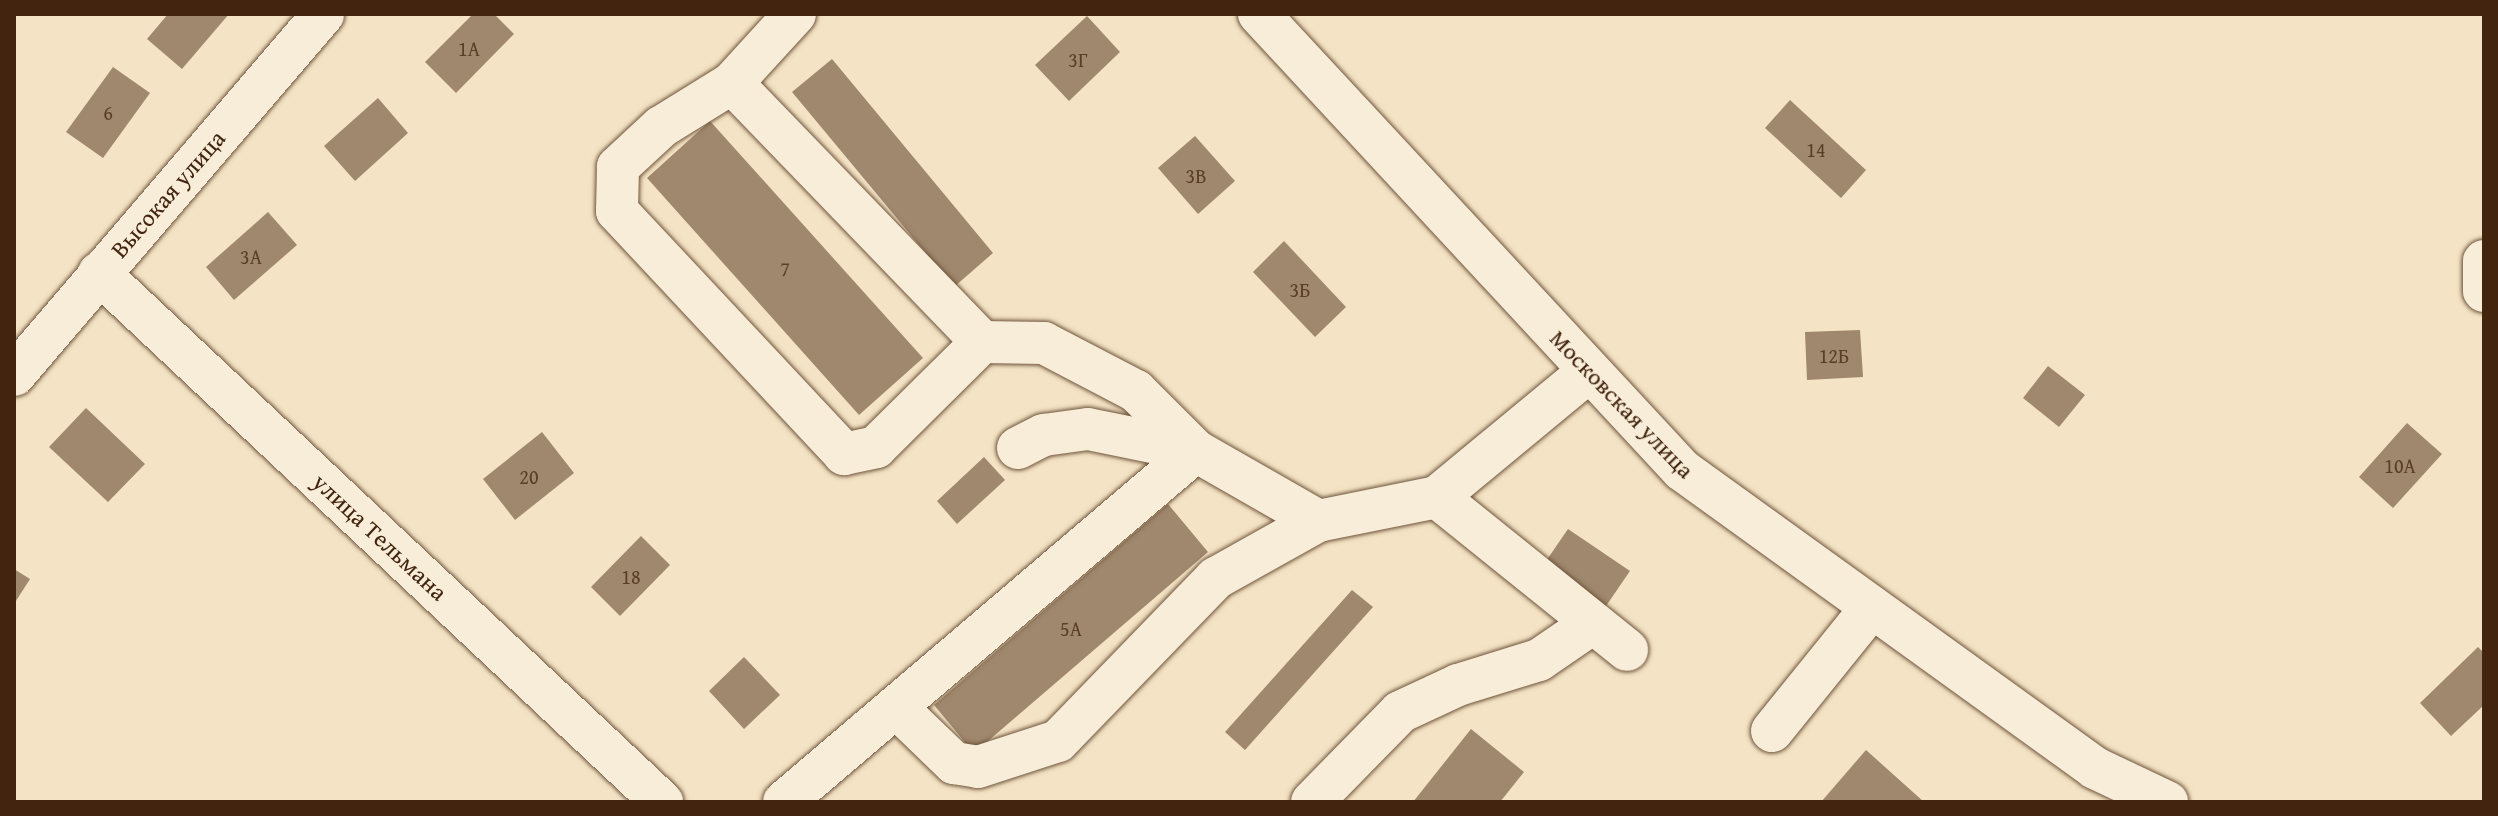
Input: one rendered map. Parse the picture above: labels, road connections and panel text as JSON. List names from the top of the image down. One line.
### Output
{"streets":{"street":["Высокая улица","Московская улица","улица Тельмана"]},"crossings":[["Высокая улица","улица Тельмана"]],"house_numbers":["1А","3Г","6","14","3В","3А","7","3Б","12Б","10А","20","18","5А"]}
